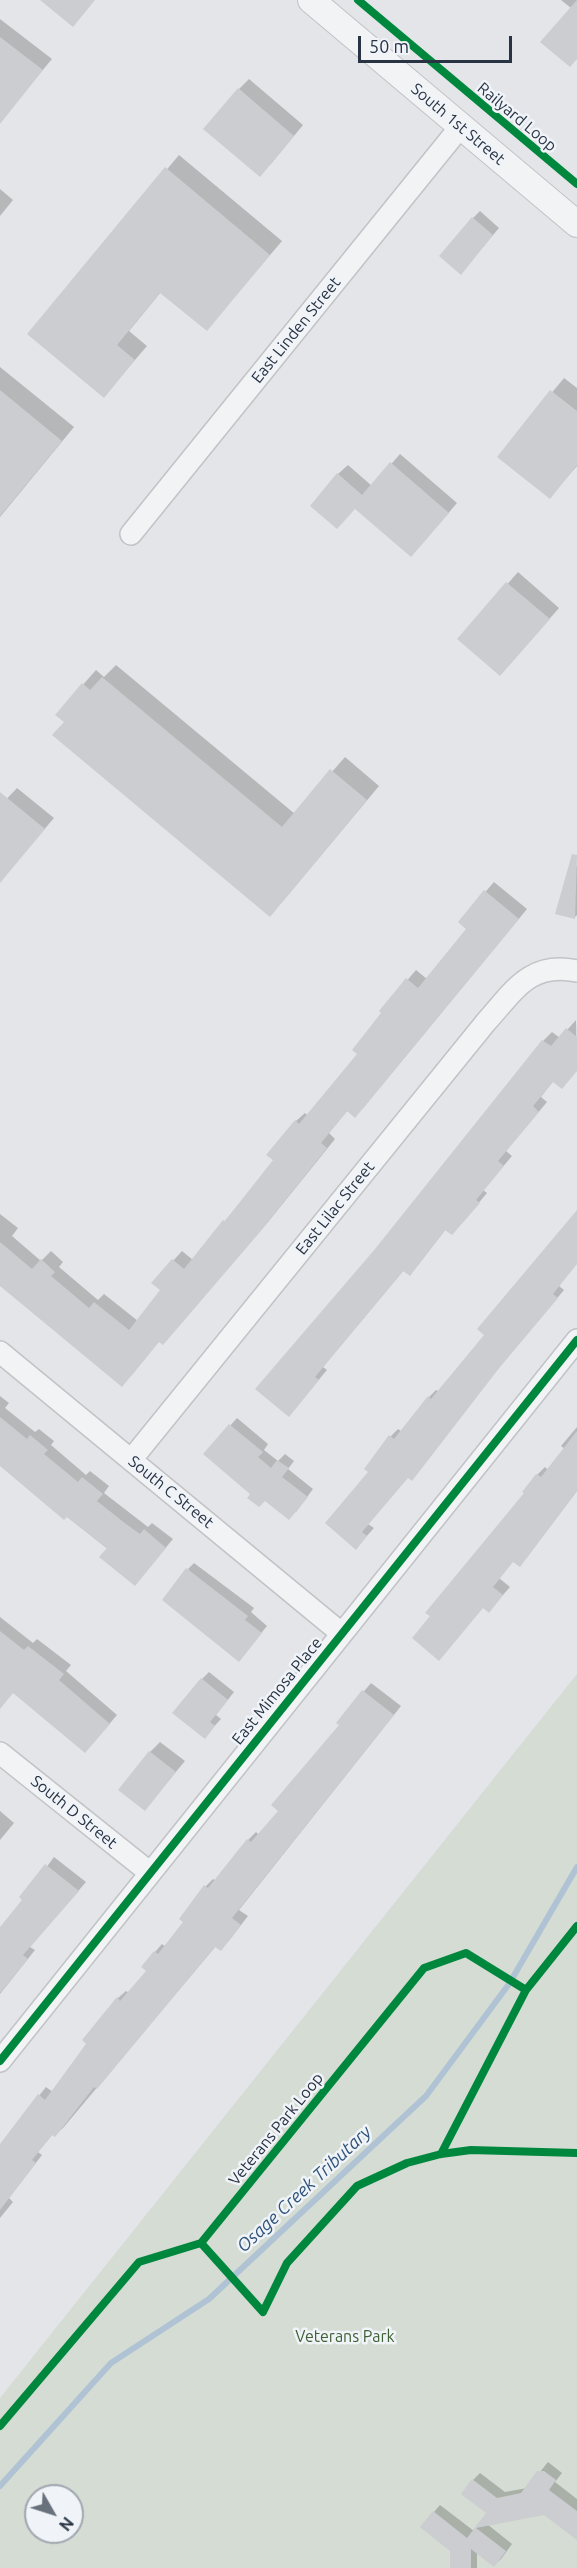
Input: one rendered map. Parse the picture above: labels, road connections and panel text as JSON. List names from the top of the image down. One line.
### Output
{"streets":{"street":["South 1st Street","East Linden Street","East Lilac Street","South C Street","East Mimosa Place","South D Street"],"cycle path":["Railyard Loop","Veterans Park Loop"]},"crossings":[["South 1st Street","East Linden Street"],["East Lilac Street","South C Street"],["South C Street","East Mimosa Place"],["East Mimosa Place","South D Street"]],"water":["Osage Creek Tributary"],"parks":["Veterans Park"],"scale_bar":"50 m","north":"bottom right"}
